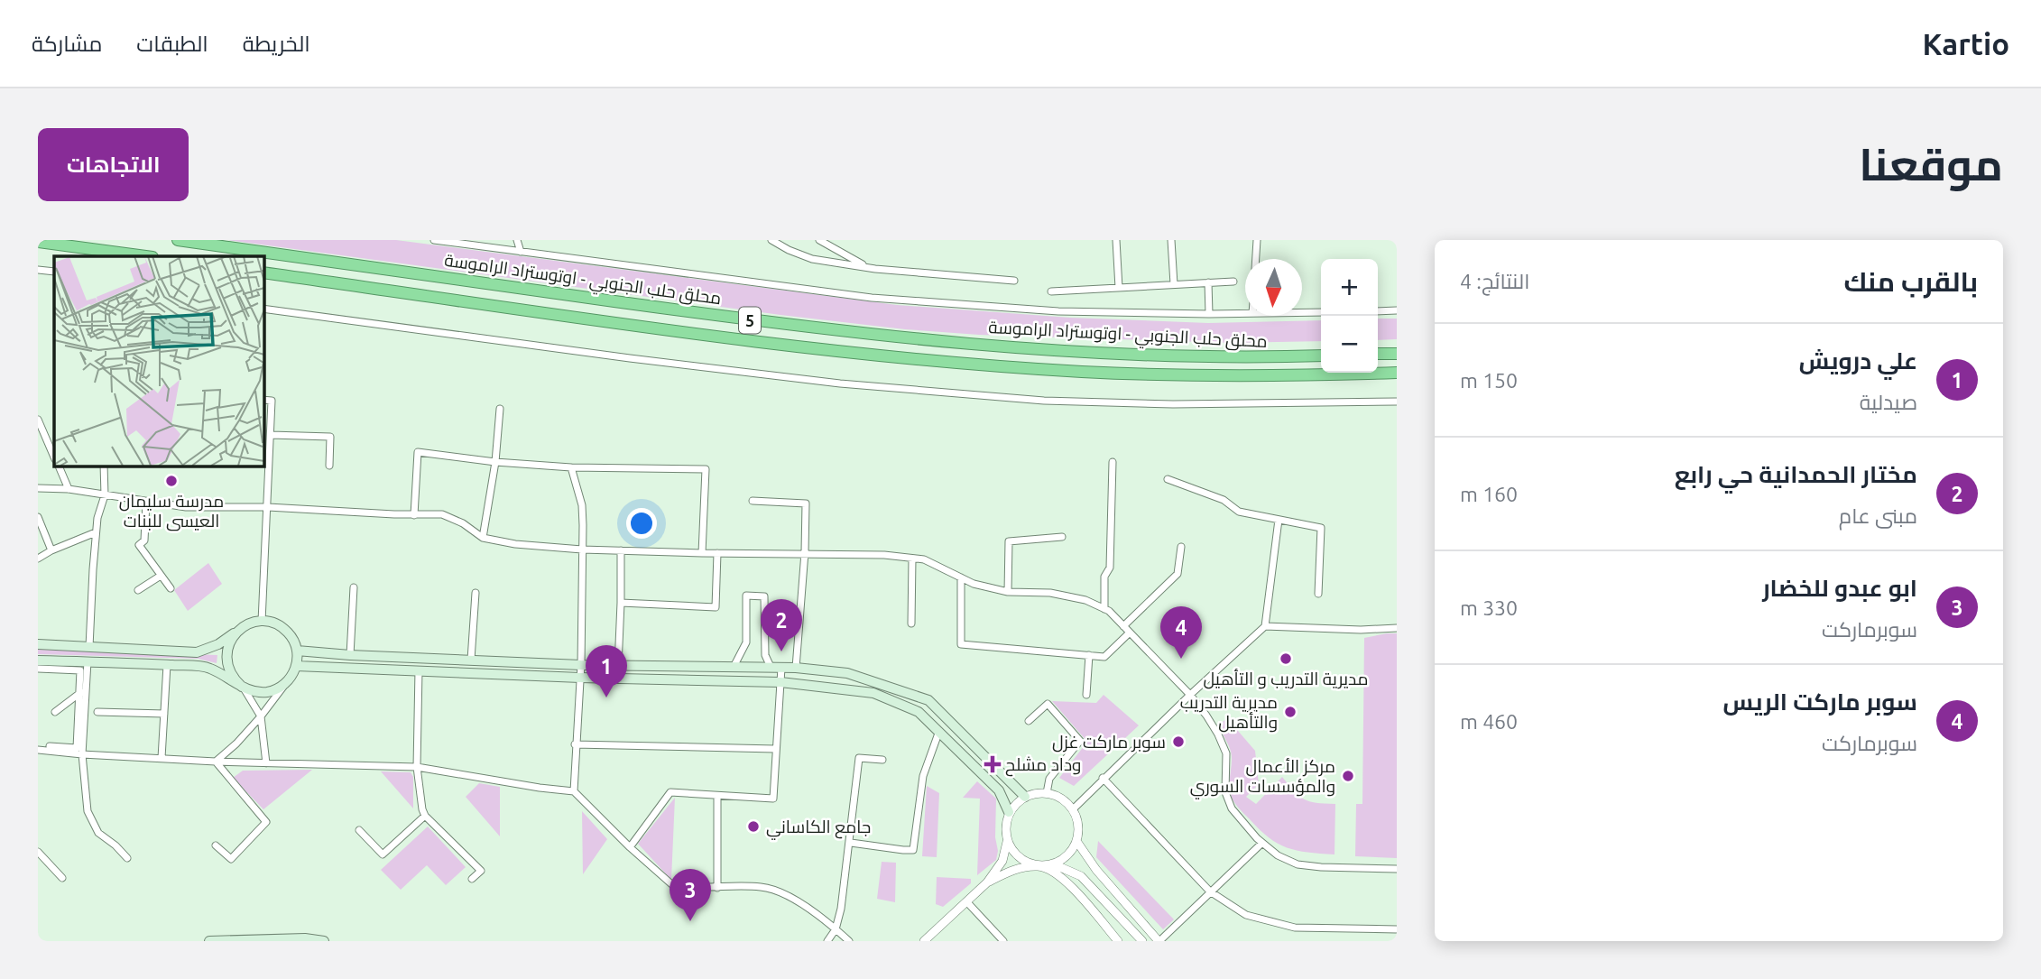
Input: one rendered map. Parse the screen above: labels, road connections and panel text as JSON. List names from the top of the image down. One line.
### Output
{"streets":{"highway":["محلق حلب الجنوبي - اوتوستراد الراموسة","5"]},"places":{"other":["مدرسة سليمان العيسى للبنات","مديرية التدريب و التأهيل","مديرية التدريب والتأهيل","سوبر ماركت غزل","مركز الأعمال والمؤسسات السوري","جامع الكاساني"],"health":["وداد مشلح"]},"north":"bottom","page":{"header":"Kartio","nav":["الخريطة","الطبقات","مشاركة"],"title":"موقعنا","buttons":"الاتجاهات","heading":["بالقرب منك","النتائج: 4"],"map_buttons":["+","−"],"list":[{"mark":"1","name":"علي درويش","note":"صيدلية","value":"150 m"},{"mark":"2","name":"مختار الحمدانية حي رابع","note":"مبنى عام","value":"160 m"},{"mark":"3","name":"ابو عبدو للخضار","note":"سوبرماركت","value":"330 m"},{"mark":"4","name":"سوبر ماركت الريس","note":"سوبرماركت","value":"460 m"}],"pins":["2","4","1","3"]}}
